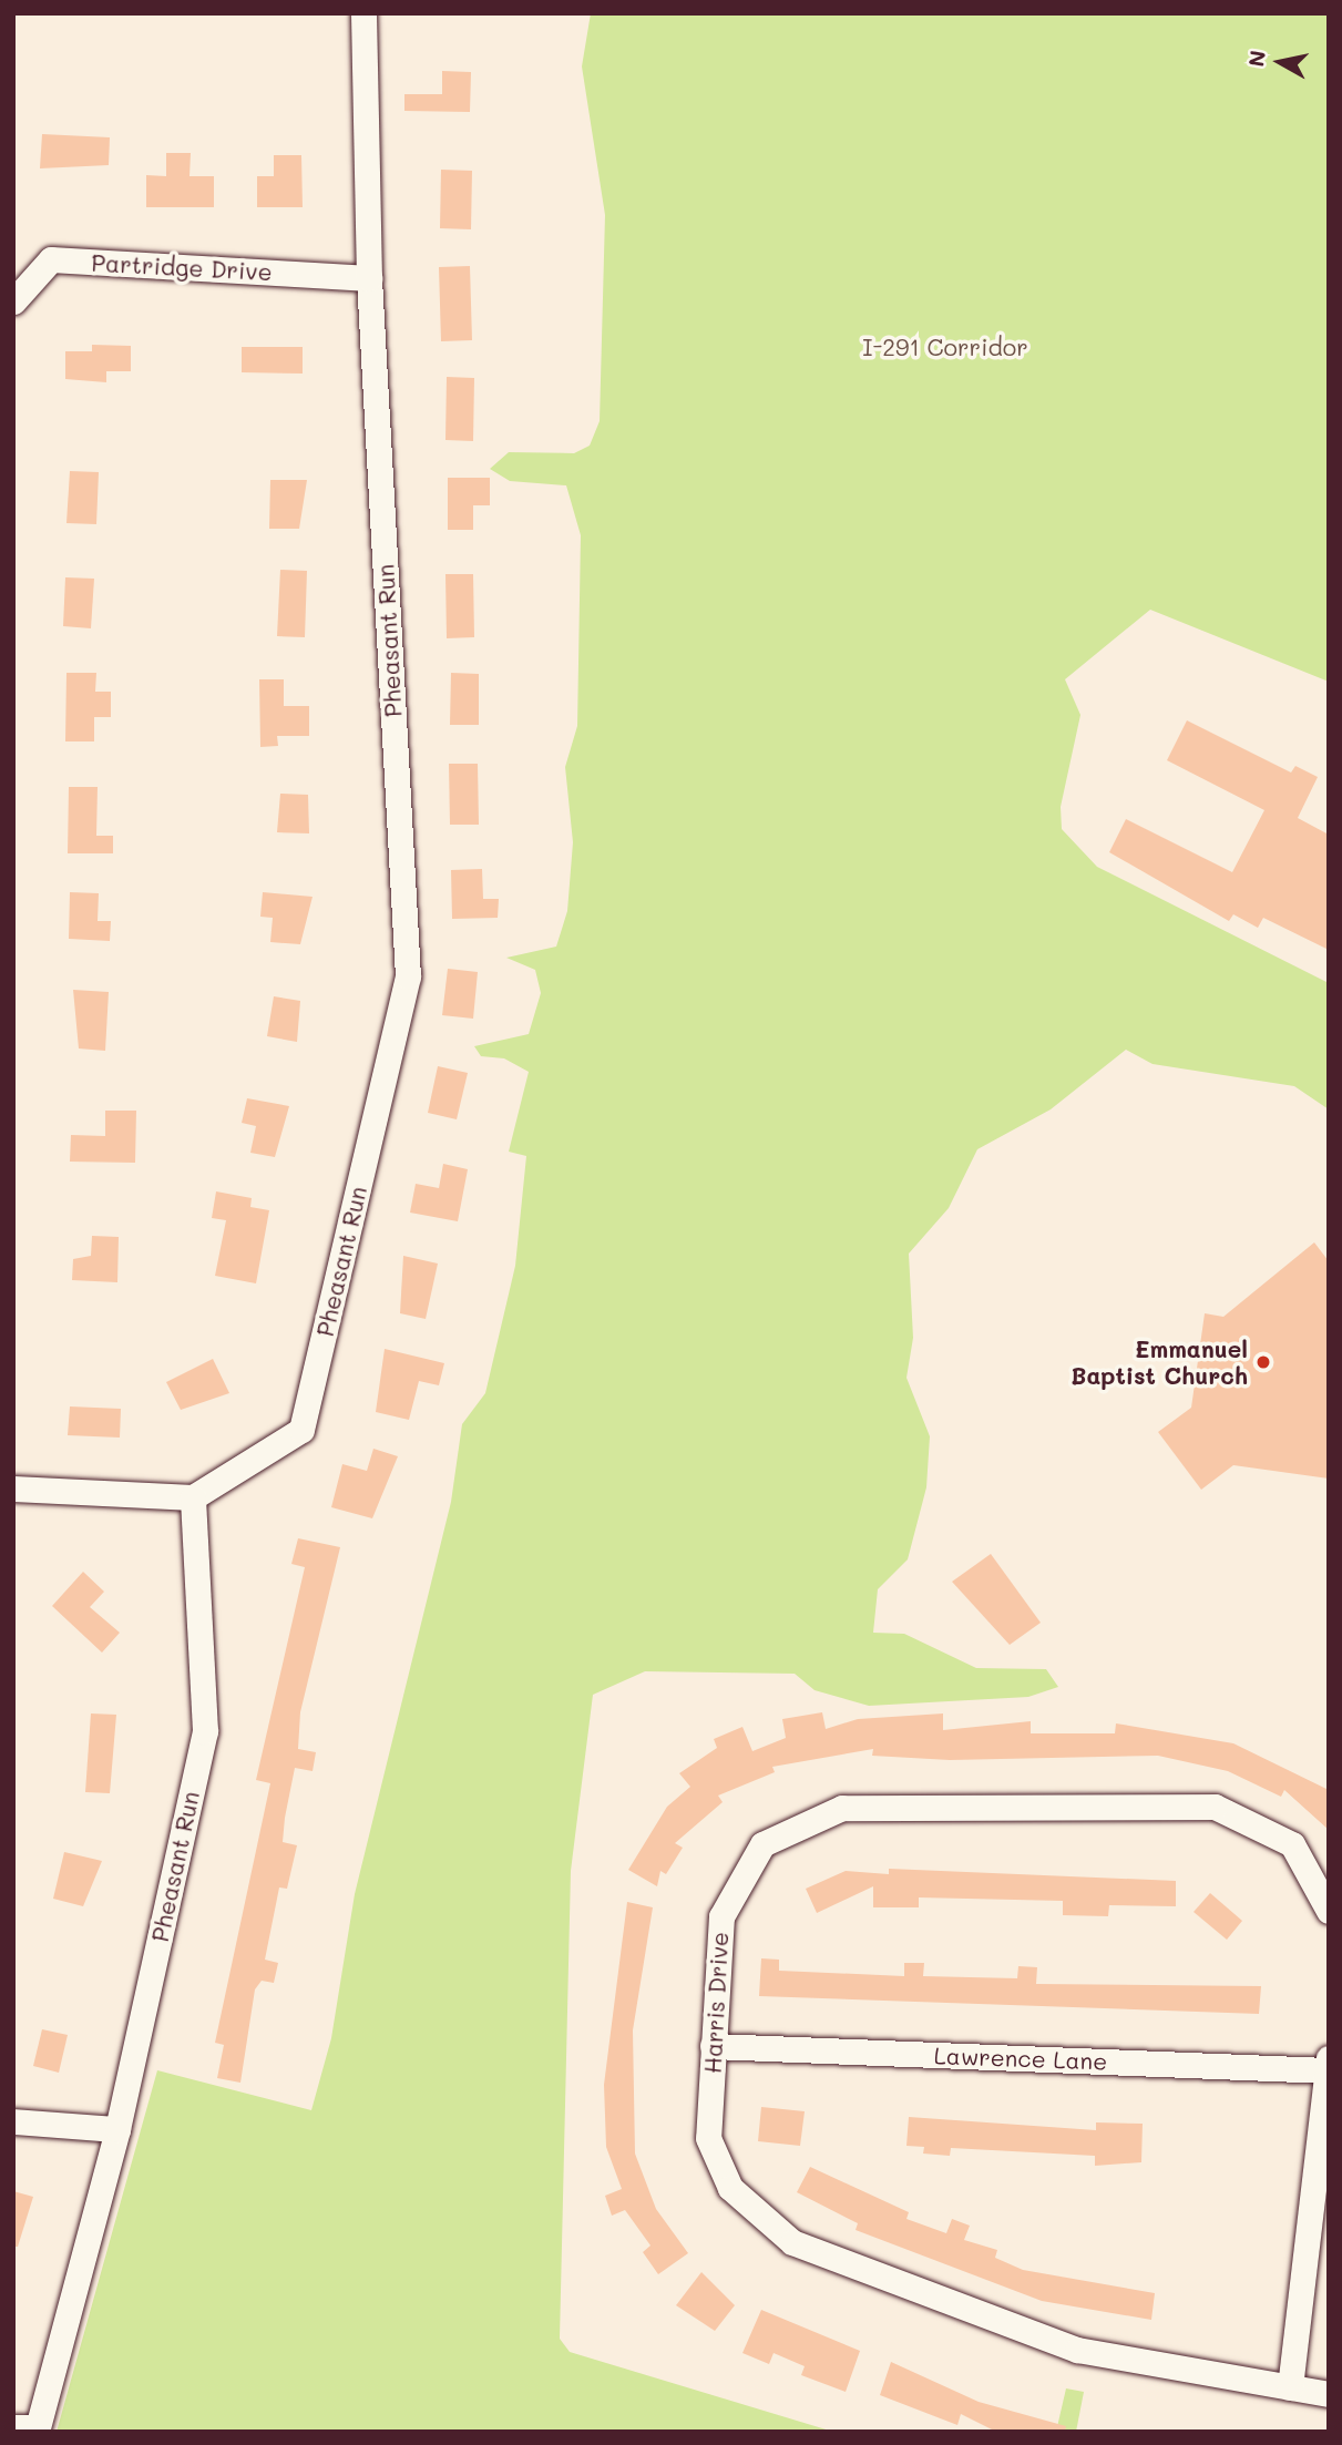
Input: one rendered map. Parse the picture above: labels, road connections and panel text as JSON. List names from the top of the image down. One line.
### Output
{"streets":{"street":["Partridge Drive","Pheasant Run","Harris Drive","Lawrence Lane"]},"crossings":[["Partridge Drive","Pheasant Run"],["Harris Drive","Lawrence Lane"]],"parks":["I-291 Corridor"],"places":["Emmanuel Baptist Church"],"north":"left"}
